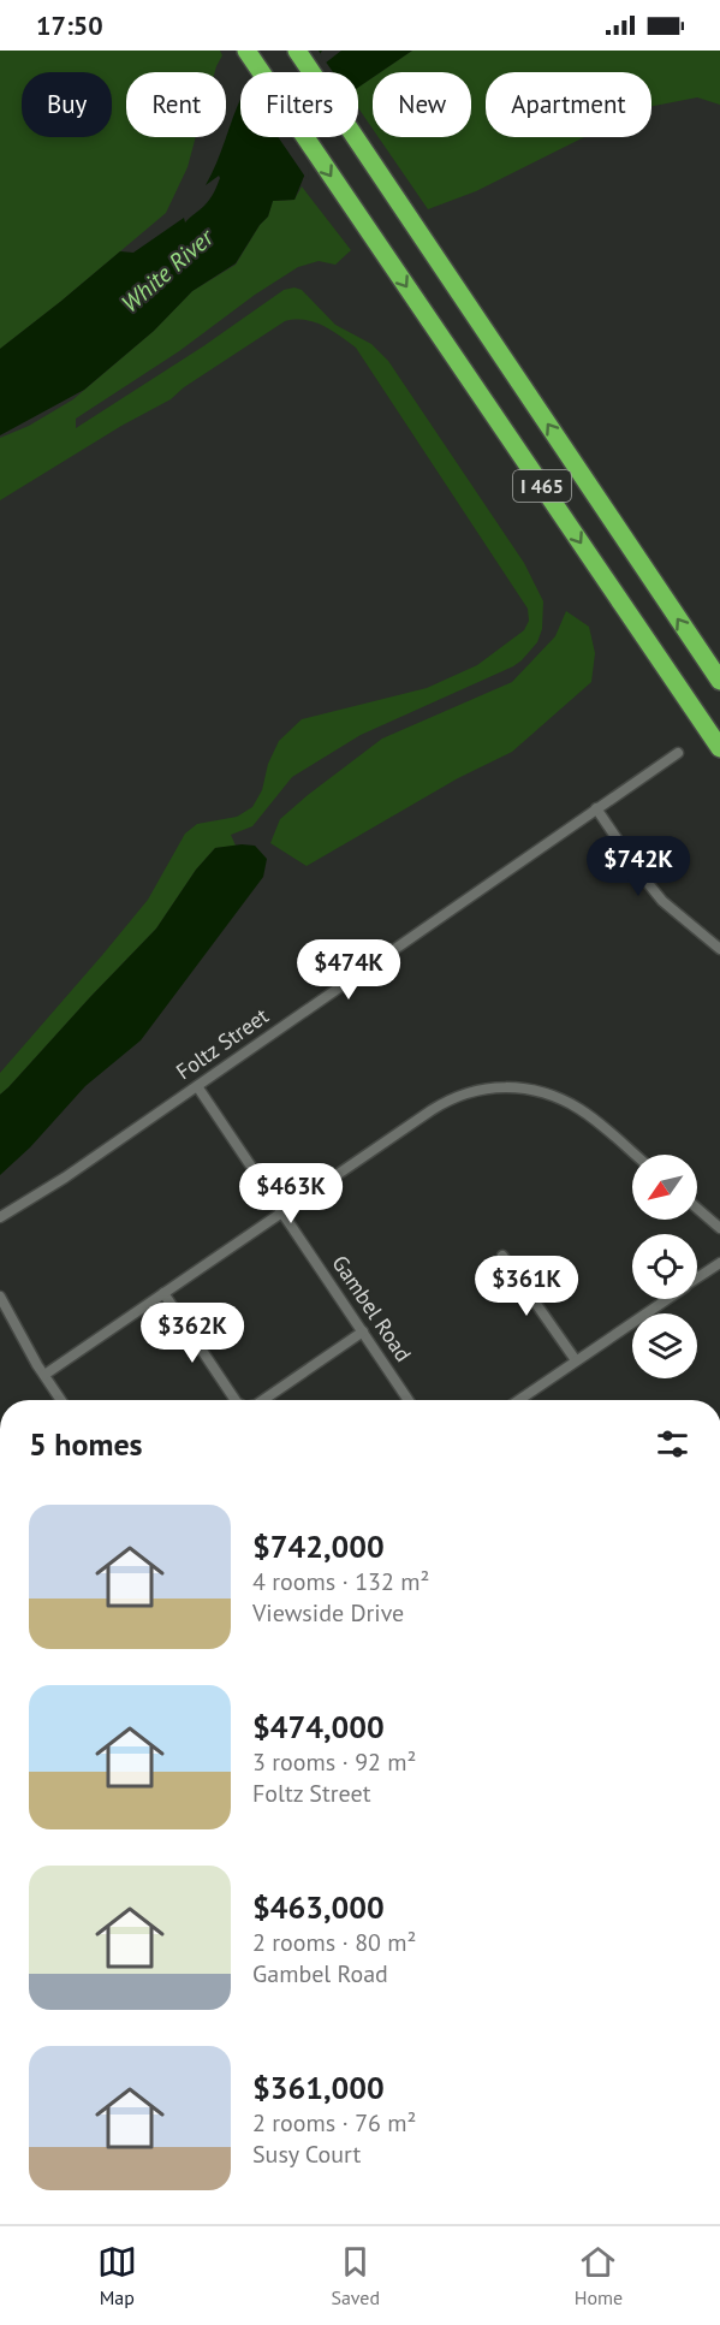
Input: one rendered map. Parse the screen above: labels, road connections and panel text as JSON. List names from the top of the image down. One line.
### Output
{"streets":{"highway":["I 465"],"street":["Foltz Street","Gambel Road"]},"crossings":[["Foltz Street","Gambel Road"]],"water":["White River"],"north":"bottom left","page":{"status":"17:50","chip":["Buy","Rent","Filters","New","Apartment"],"price":["$742K","$474K","$463K","$361K","$362K"],"heading":"5 homes","list":[{"name":"$742,000","note":"4 rooms · 132 m² · Viewside Drive"},{"name":"$474,000","note":"3 rooms · 92 m² · Foltz Street"},{"name":"$463,000","note":"2 rooms · 80 m² · Gambel Road"},{"name":"$361,000","note":"2 rooms · 76 m² · Susy Court"}],"tabs":["Map","Saved","Home"]}}
